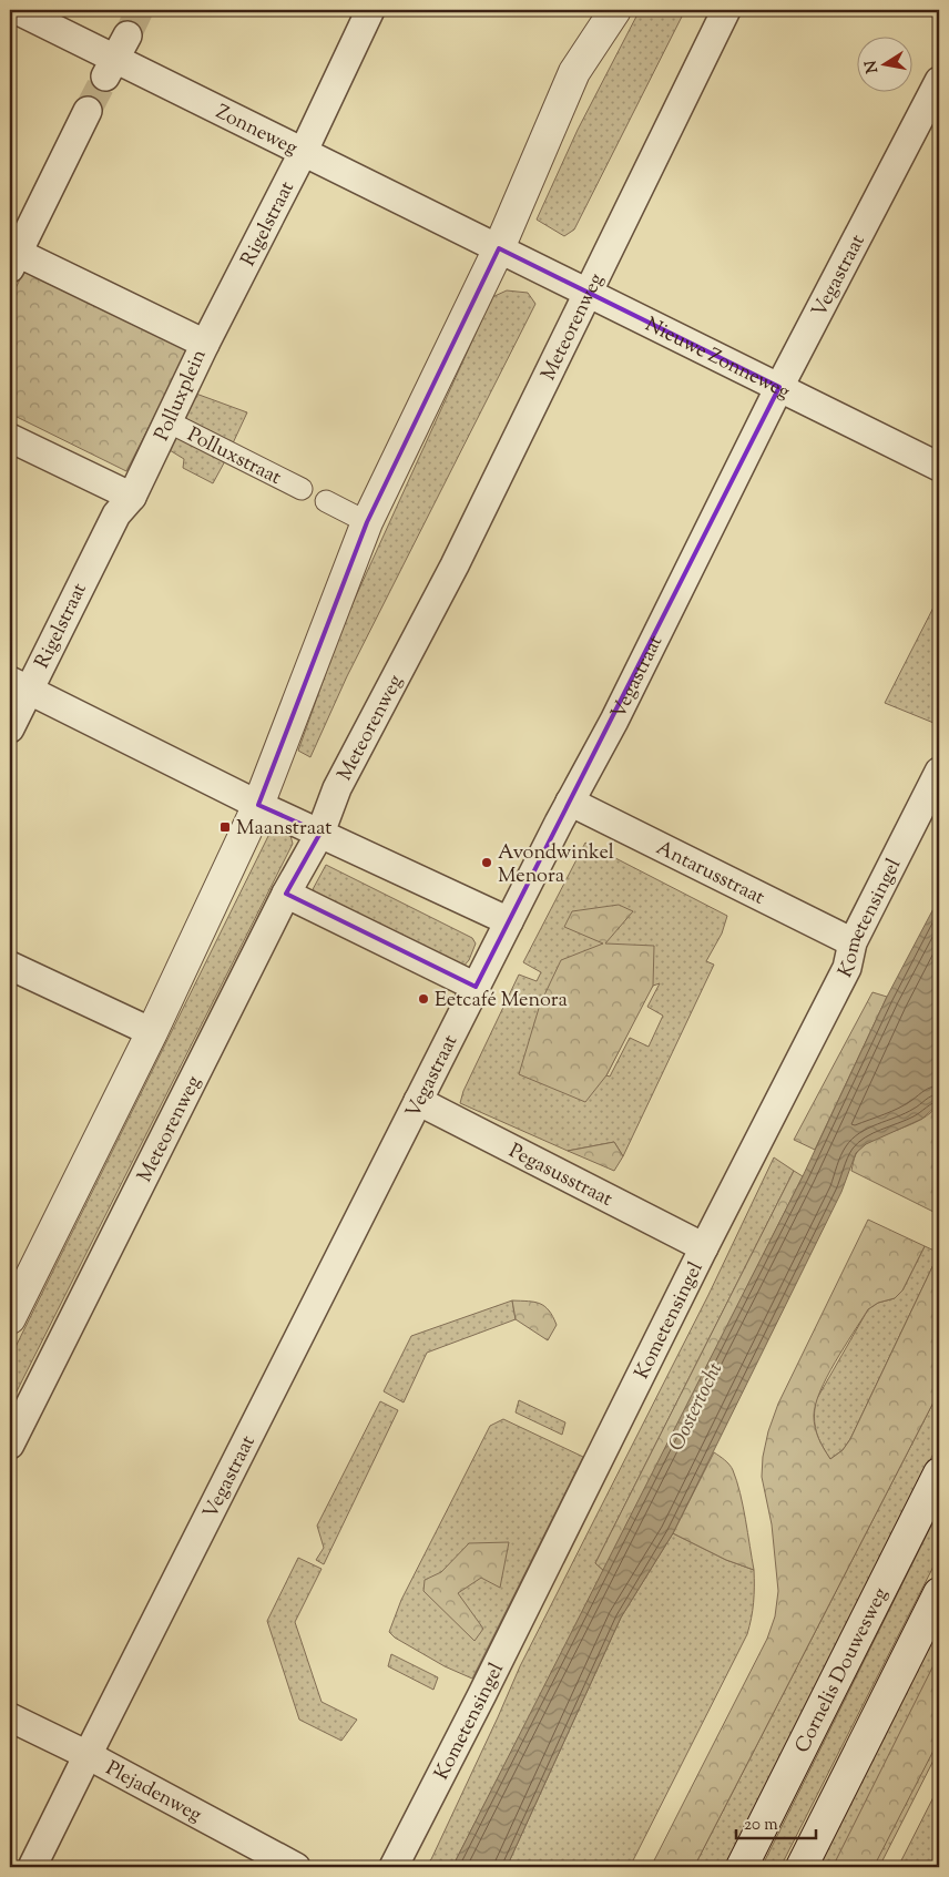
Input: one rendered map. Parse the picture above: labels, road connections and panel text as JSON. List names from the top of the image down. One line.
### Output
{"streets":{"street":["Zonneweg","Rigelstraat","Vegastraat","Meteorenweg","Nieuwe Zonneweg","Polluxplein","Polluxstraat","Antarusstraat","Kometensingel","Pegasusstraat","Cornelis Douwesweg","Plejadenweg"]},"crossings":[["Zonneweg","Rigelstraat"],["Zonneweg","Nieuwe Zonneweg"],["Rigelstraat","Polluxplein"],["Vegastraat","Nieuwe Zonneweg"],["Vegastraat","Antarusstraat"],["Vegastraat","Pegasusstraat"],["Vegastraat","Plejadenweg"],["Meteorenweg","Nieuwe Zonneweg"],["Polluxplein","Polluxstraat"],["Antarusstraat","Kometensingel"],["Kometensingel","Pegasusstraat"]],"water":["Oostertocht"],"places":{"transit":["Maanstraat"],"other":["Avondwinkel Menora","Eetcafé Menora"]},"scale_bar":"20 m","north":"left"}
